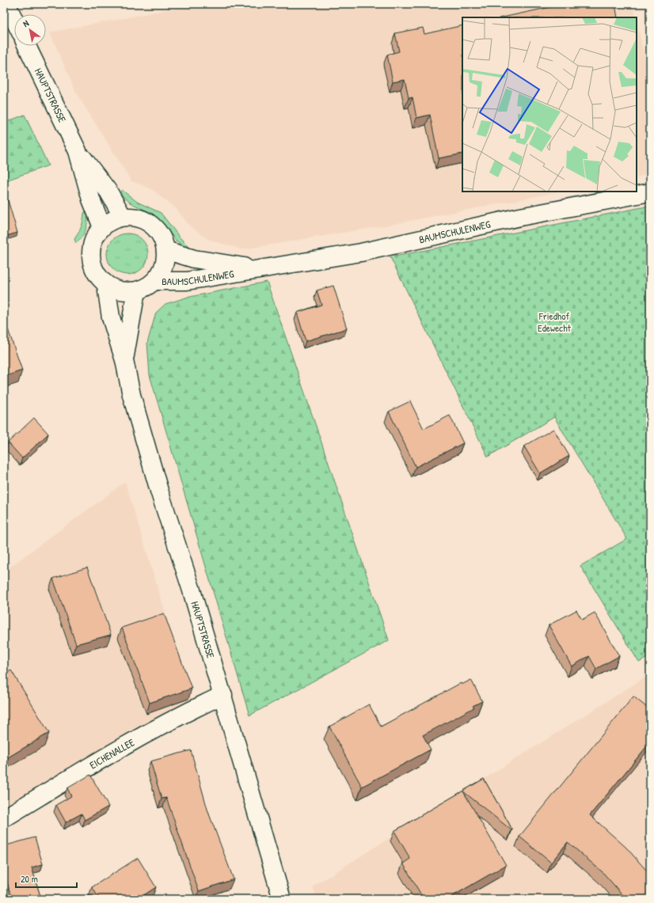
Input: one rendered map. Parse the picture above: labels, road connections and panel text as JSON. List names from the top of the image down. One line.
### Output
{"streets":{"main road":["HAUPTSTRASSE","BAUMSCHULENWEG","EICHENALLEE"]},"crossings":[["HAUPTSTRASSE","BAUMSCHULENWEG"],["HAUPTSTRASSE","EICHENALLEE"]],"parks":["Friedhof Edewecht"],"scale_bar":"20 m","north":"top left"}
